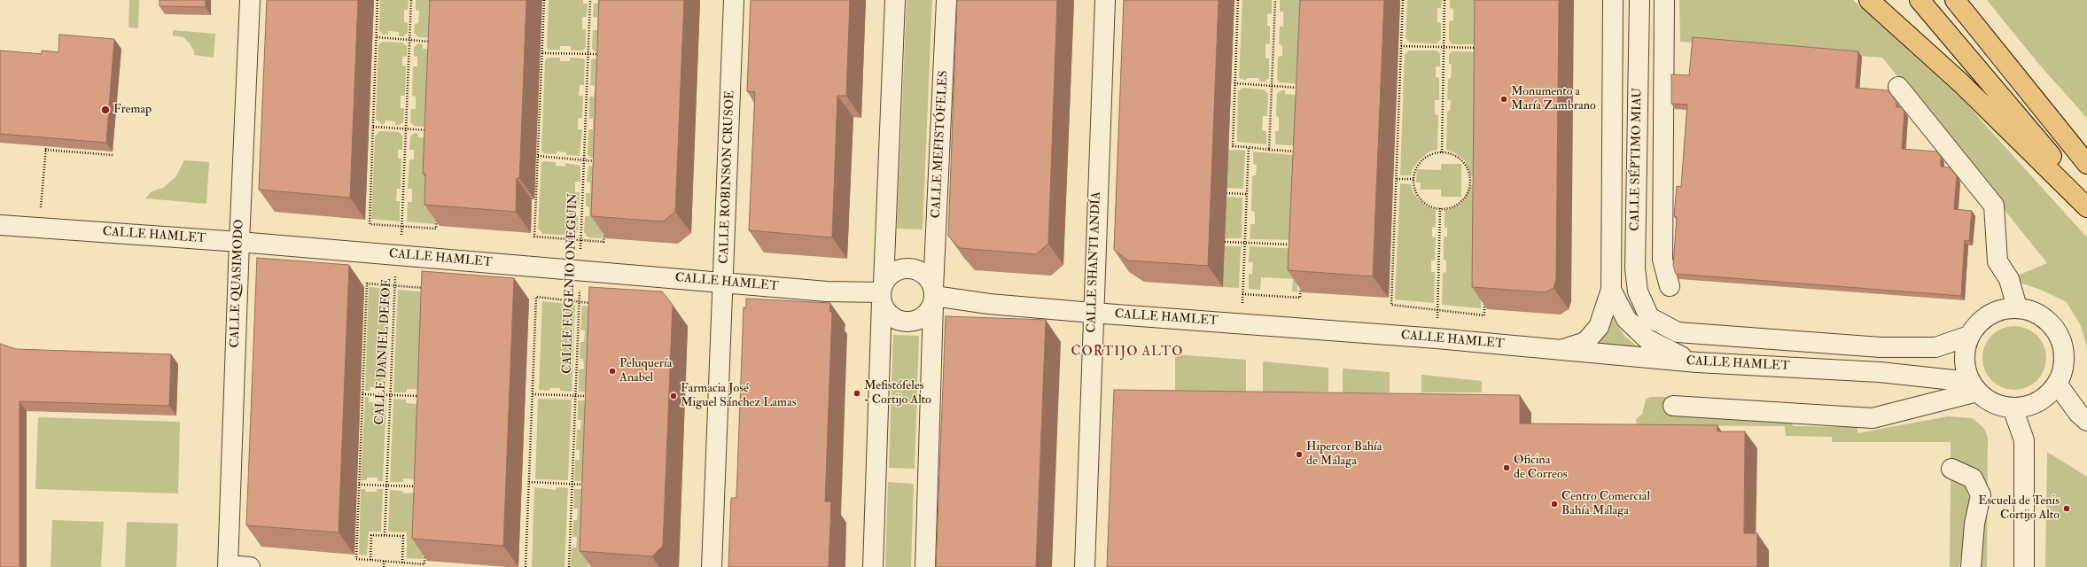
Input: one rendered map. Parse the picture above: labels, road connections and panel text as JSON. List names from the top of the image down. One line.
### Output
{"streets":{"street":["CALLE MEFISTÓFELES","CALLE SÉPTIMO MIAU","CALLE ROBINSON CRUSOE","CALLE HAMLET","CALLE SHANTI ANDÍA","CALLE QUASIMODO"],"path":["CALLE EUGENIO ONEGUIN","CALLE DANIEL DEFOE"]},"crossings":[["CALLE MEFISTÓFELES","CALLE HAMLET"],["CALLE SÉPTIMO MIAU","CALLE HAMLET"],["CALLE ROBINSON CRUSOE","CALLE HAMLET"],["CALLE HAMLET","CALLE SHANTI ANDÍA"],["CALLE HAMLET","CALLE QUASIMODO"],["CALLE HAMLET","CALLE EUGENIO ONEGUIN"],["CALLE HAMLET","CALLE DANIEL DEFOE"]],"districts":["CORTIJO ALTO"],"places":["Monumento a María Zambrano","Fremap","Peluquería Anabel","Mefistófeles - Cortijo Alto","Farmacia José Miguel Sánchez Lamas","Hipercor Bahía de Málaga","Oficina de Correos","Centro Comercial Bahía Málaga","Escuela de Tenis Cortijo Alto"]}
